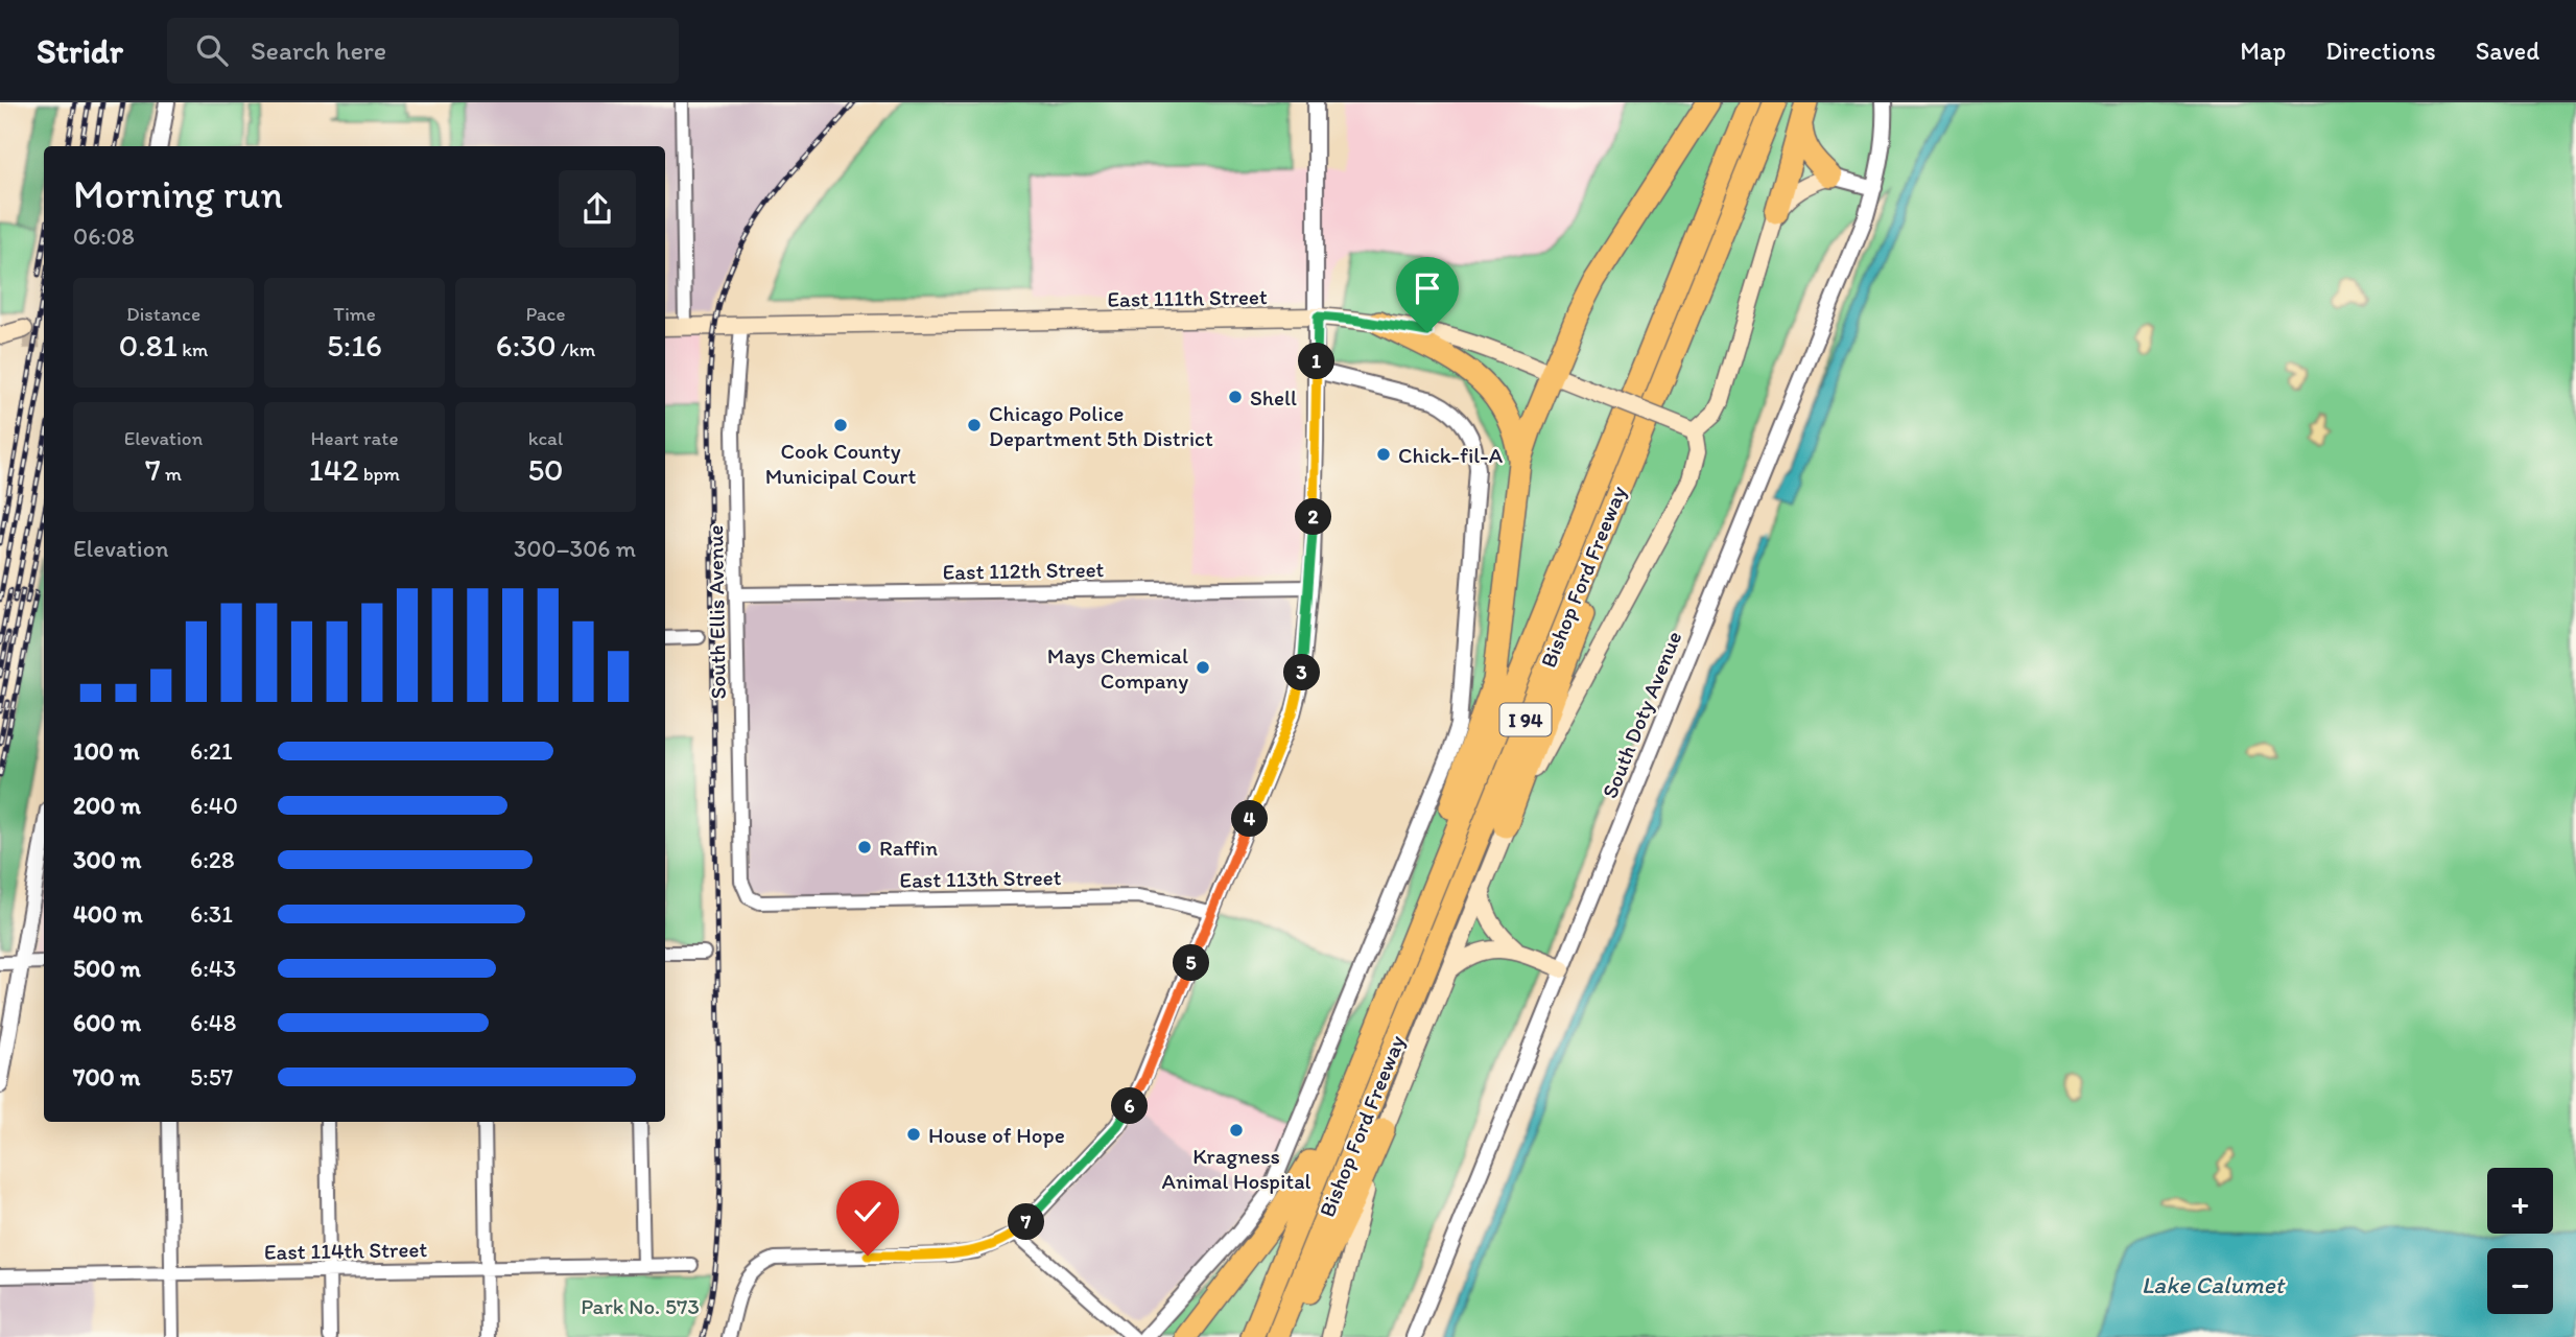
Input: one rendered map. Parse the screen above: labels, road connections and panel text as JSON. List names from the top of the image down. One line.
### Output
{"streets":{"highway":["Bishop Ford Freeway","I 94"],"main road":["East 111th Street"],"street":["East 112th Street","South Ellis Avenue","South Doty Avenue","East 113th Street","East 114th Street"]},"crossings":[["East 111th Street","South Ellis Avenue"],["East 112th Street","South Ellis Avenue"],["South Ellis Avenue","East 113th Street"]],"water":["Lake Calumet"],"parks":["Park No. 573"],"places":["Shell","Cook County Municipal Court","Chicago Police Department 5th District","Chick-fil-A","Mays Chemical Company","Raffin","Kragness Animal Hospital","House of Hope"],"page":{"header":"Stridr","search":"Search here","nav":["Map","Directions","Saved"],"heading":["Morning run","06:08"],"stats":[["Distance","0.81 km"],["Time","5:16"],["Pace","6:30 /km"],["Elevation","7 m"],["Heart rate","142 bpm"],["kcal","50"]],"pins":["1","2","3","4","5","6","7"],"chart":["Elevation","300–306 m"],"list":[{"name":"100 m","note":"6:21"},{"name":"200 m","note":"6:40"},{"name":"300 m","note":"6:28"},{"name":"400 m","note":"6:31"},{"name":"500 m","note":"6:43"},{"name":"600 m","note":"6:48"},{"name":"700 m","note":"5:57"}],"map_buttons":["+","−"]}}
